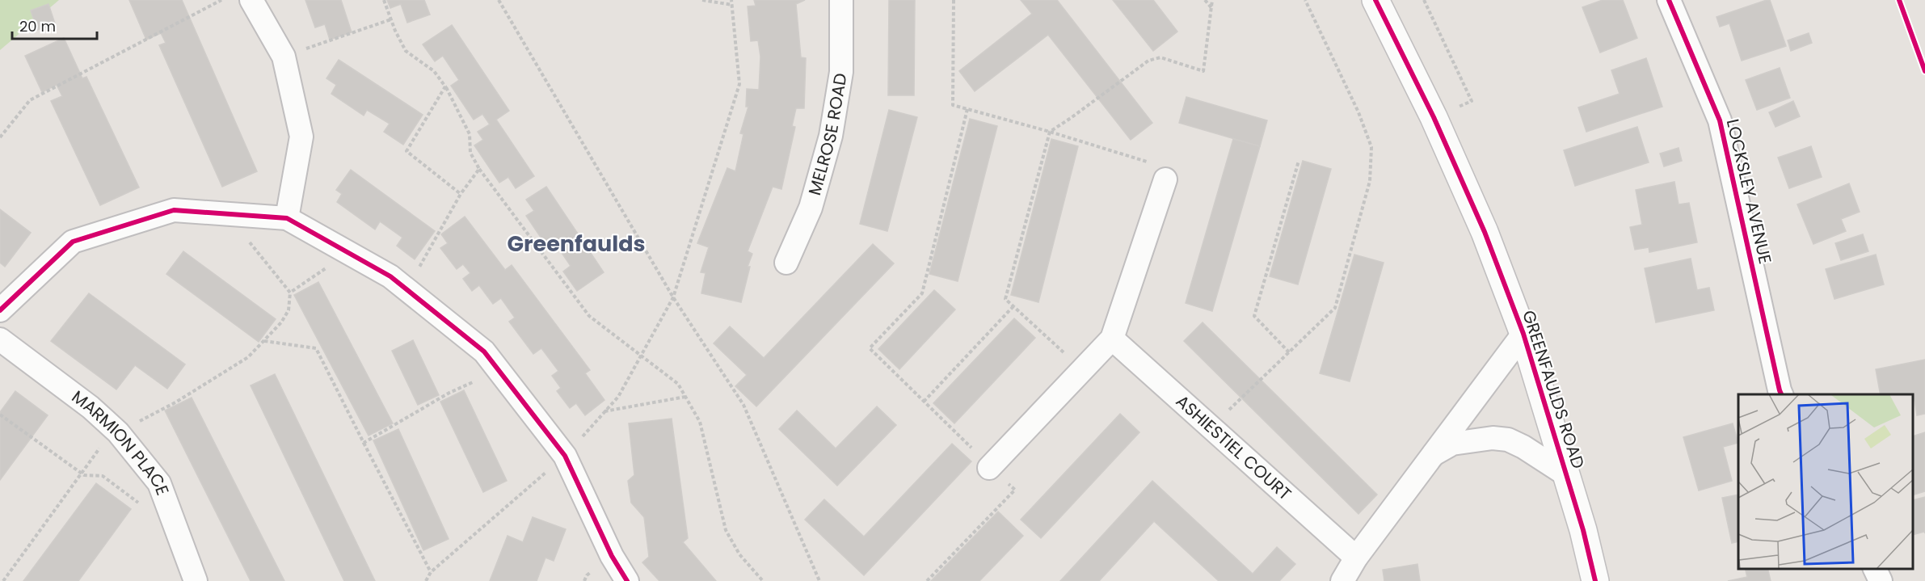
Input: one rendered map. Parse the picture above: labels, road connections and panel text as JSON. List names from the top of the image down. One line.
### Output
{"streets":{"street":["MELROSE ROAD","LOCKSLEY AVENUE","GREENFAULDS ROAD","MARMION PLACE","ASHIESTIEL COURT"]},"districts":["Greenfaulds"],"scale_bar":"20 m"}
